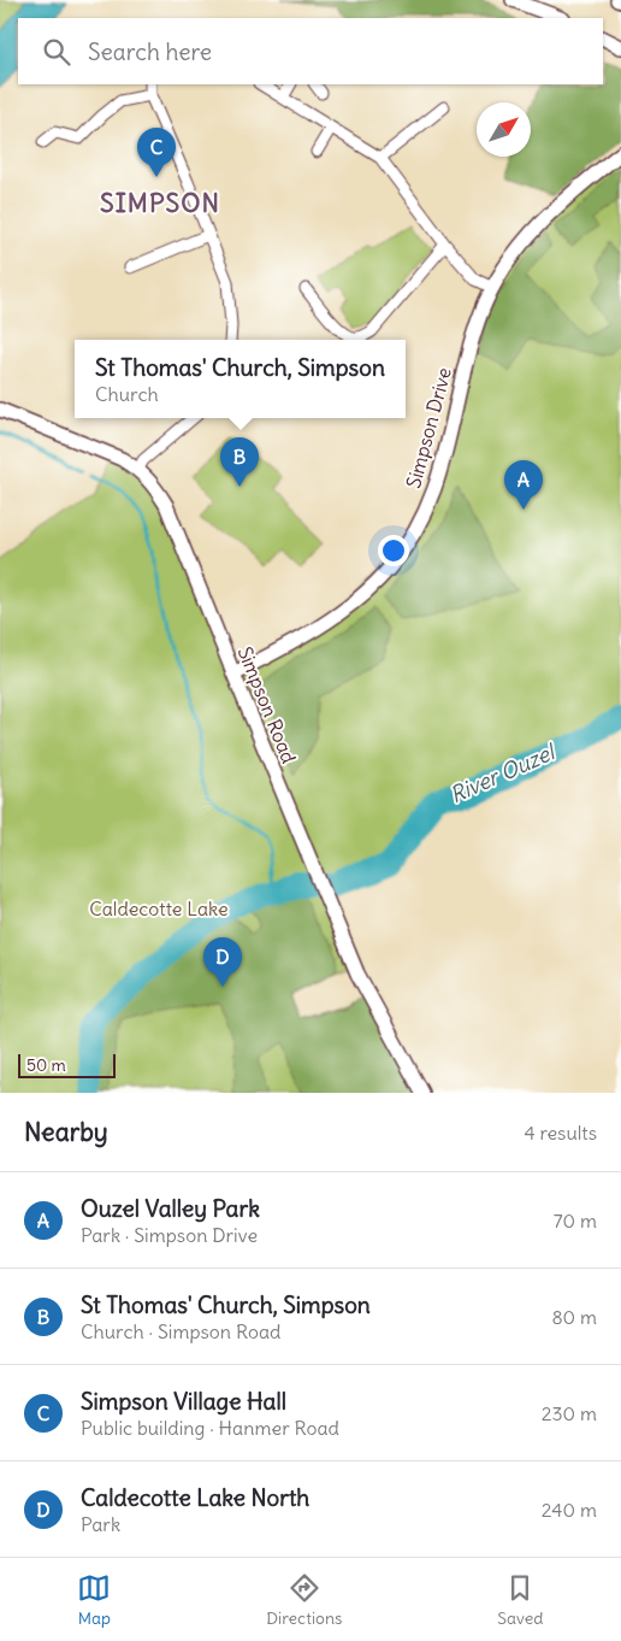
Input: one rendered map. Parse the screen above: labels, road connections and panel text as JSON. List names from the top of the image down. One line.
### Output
{"streets":{"street":["Simpson Drive","Simpson Road"]},"crossings":[["Simpson Drive","Simpson Road"]],"districts":["SIMPSON"],"water":["River Ouzel"],"parks":["Caldecotte Lake"],"scale_bar":"50 m","north":"top right","page":{"search":"Search here","pins":["C","B","A","D"],"popup":["St Thomas' Church, Simpson","Church"],"scale":"50 m","heading":["Nearby","4 results"],"list":[{"mark":"A","name":"Ouzel Valley Park","note":"Park · Simpson Drive","value":"70 m"},{"mark":"B","name":"St Thomas' Church, Simpson","note":"Church · Simpson Road","value":"80 m"},{"mark":"C","name":"Simpson Village Hall","note":"Public building · Hanmer Road","value":"230 m"},{"mark":"D","name":"Caldecotte Lake North","note":"Park","value":"240 m"}],"nav":["Map","Directions","Saved"]}}
